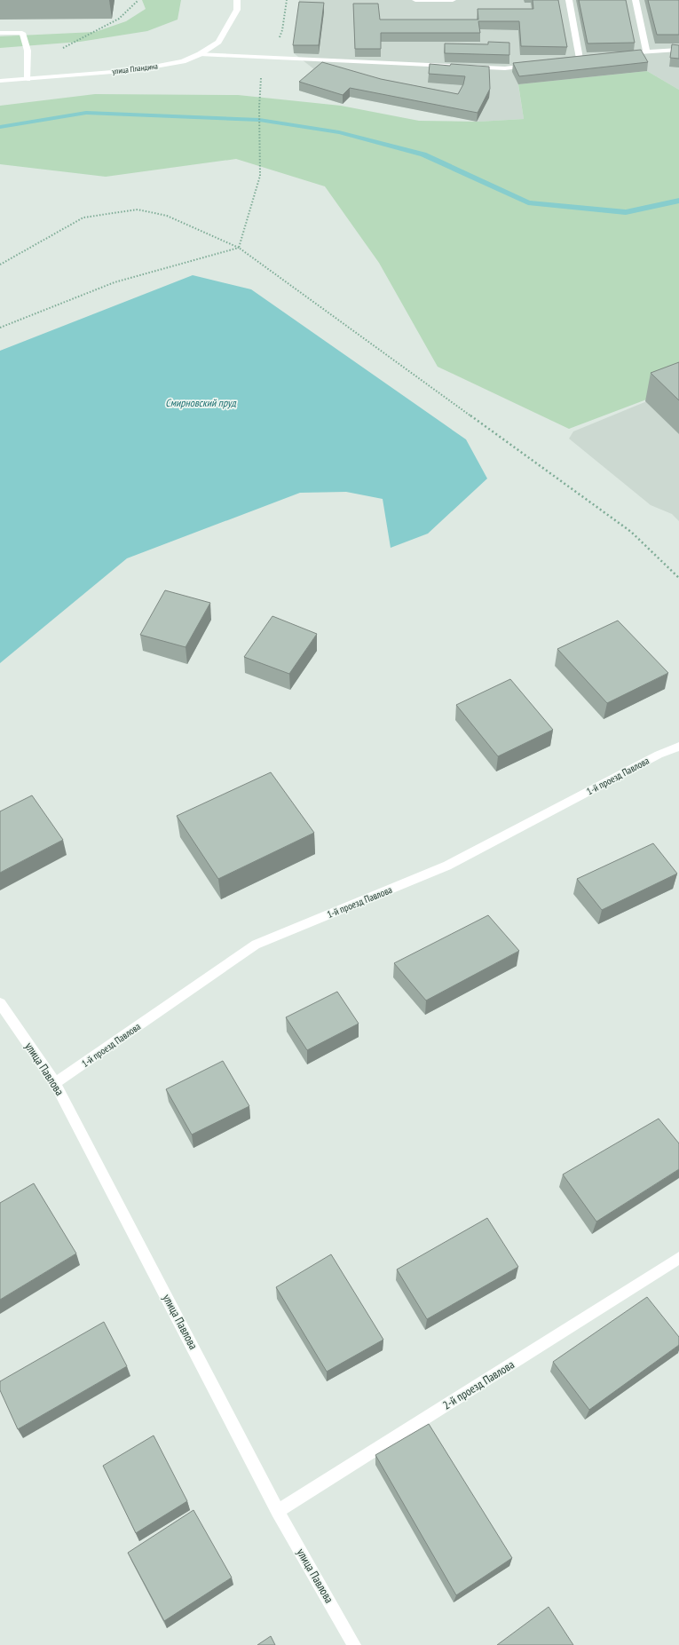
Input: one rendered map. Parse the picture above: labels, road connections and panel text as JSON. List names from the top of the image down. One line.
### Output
{"streets":{"street":["улица Пландина","1-й проезд Павлова","улица Павлова","2-й проезд Павлова"]},"crossings":[["1-й проезд Павлова","улица Павлова"],["улица Павлова","2-й проезд Павлова"]],"water":["Смирновский пруд"]}
